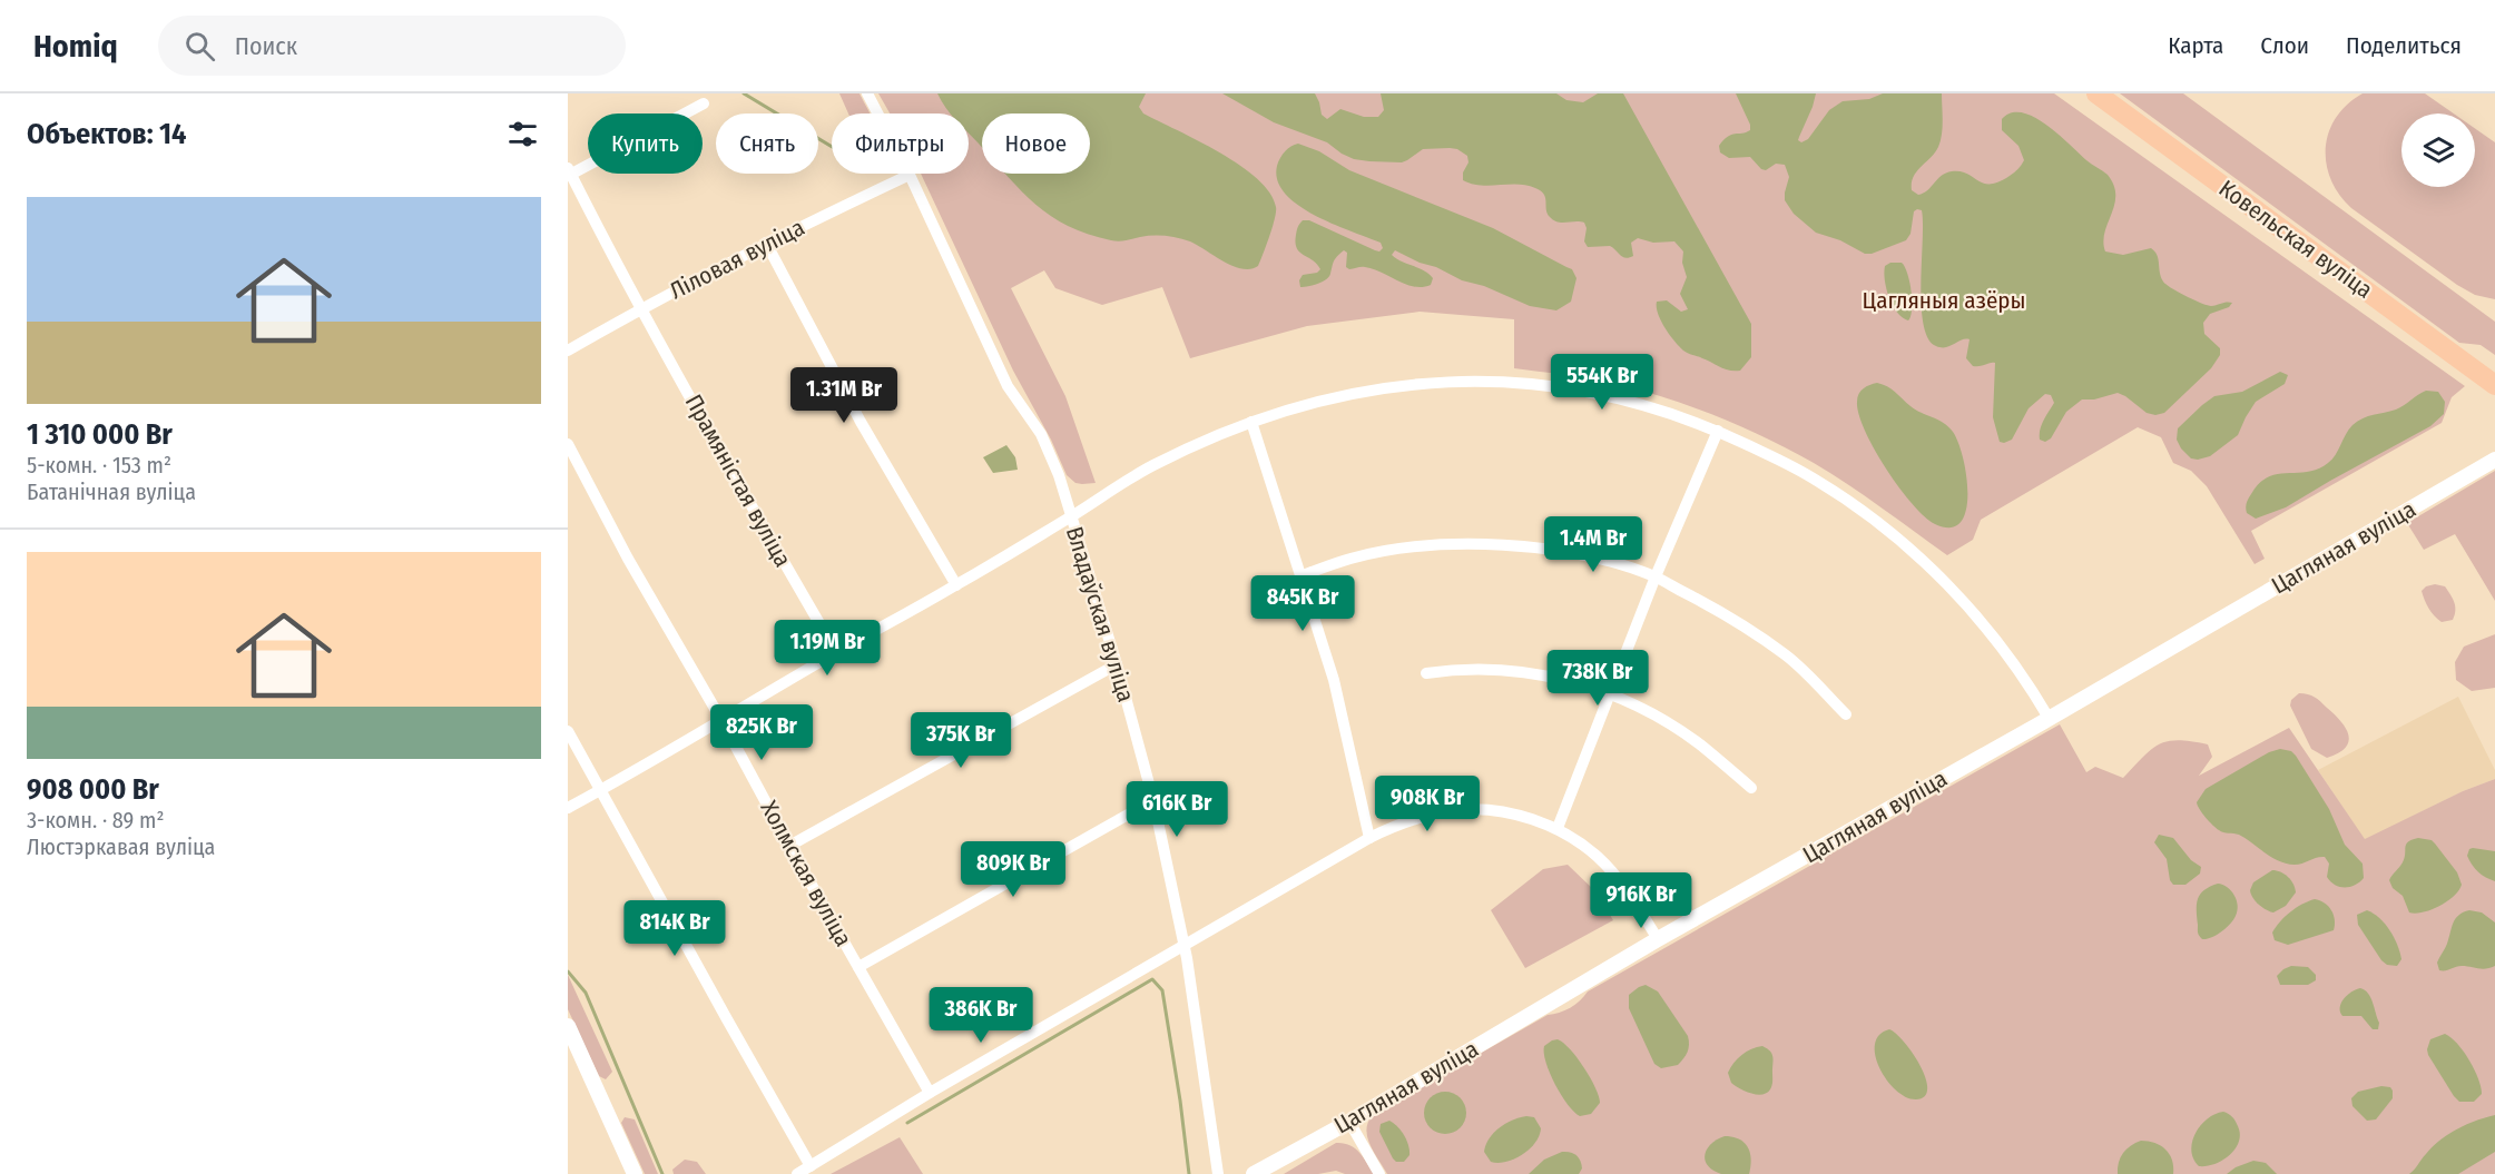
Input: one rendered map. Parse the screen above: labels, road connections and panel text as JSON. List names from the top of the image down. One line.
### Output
{"streets":{"highway":["Ковельская вуліца"],"street":["Ліловая вуліца","Прамяністая вуліца","Цагляная вуліца","Владаўская вуліца","Холмская вуліца"]},"crossings":[["Ліловая вуліца","Прамяністая вуліца"],["Ліловая вуліца","Владаўская вуліца"]],"parks":["Цагляныя азёры"],"page":{"header":"Homiq","search":"Поиск","nav":["Карта","Слои","Поделиться"],"heading":"Объектов: 14","chip":["Купить","Снять","Фильтры","Новое"],"list":[{"name":"1 310 000 Br","note":"5-комн. · 153 m² · Батанічная вуліца"},{"name":"908 000 Br","note":"3-комн. · 89 m² · Люстэркавая вуліца"}],"price":["554K Br","1.31M Br","1.4M Br","845K Br","1.19M Br","738K Br","825K Br","375K Br","908K Br","616K Br","809K Br","916K Br","814K Br","386K Br"]}}
